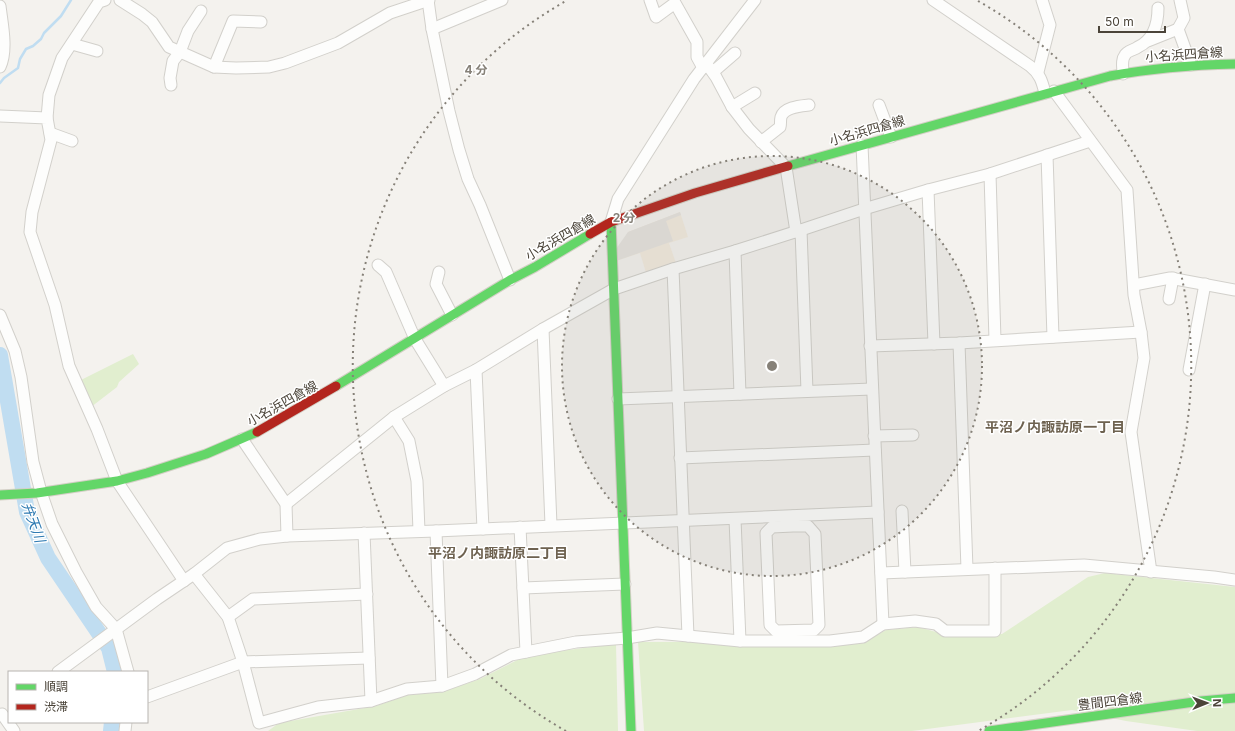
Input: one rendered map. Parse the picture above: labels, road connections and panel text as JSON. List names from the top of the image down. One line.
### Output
{"streets":{"main road":["小名浜四倉線","豊間四倉線"]},"districts":["平沼ノ内諏訪原一丁目","平沼ノ内諏訪原二丁目"],"water":["弁天川"],"legend":["順調","渋滞"],"scale_bar":"50 m","north":"right","rings":["4 分","2 分"]}
